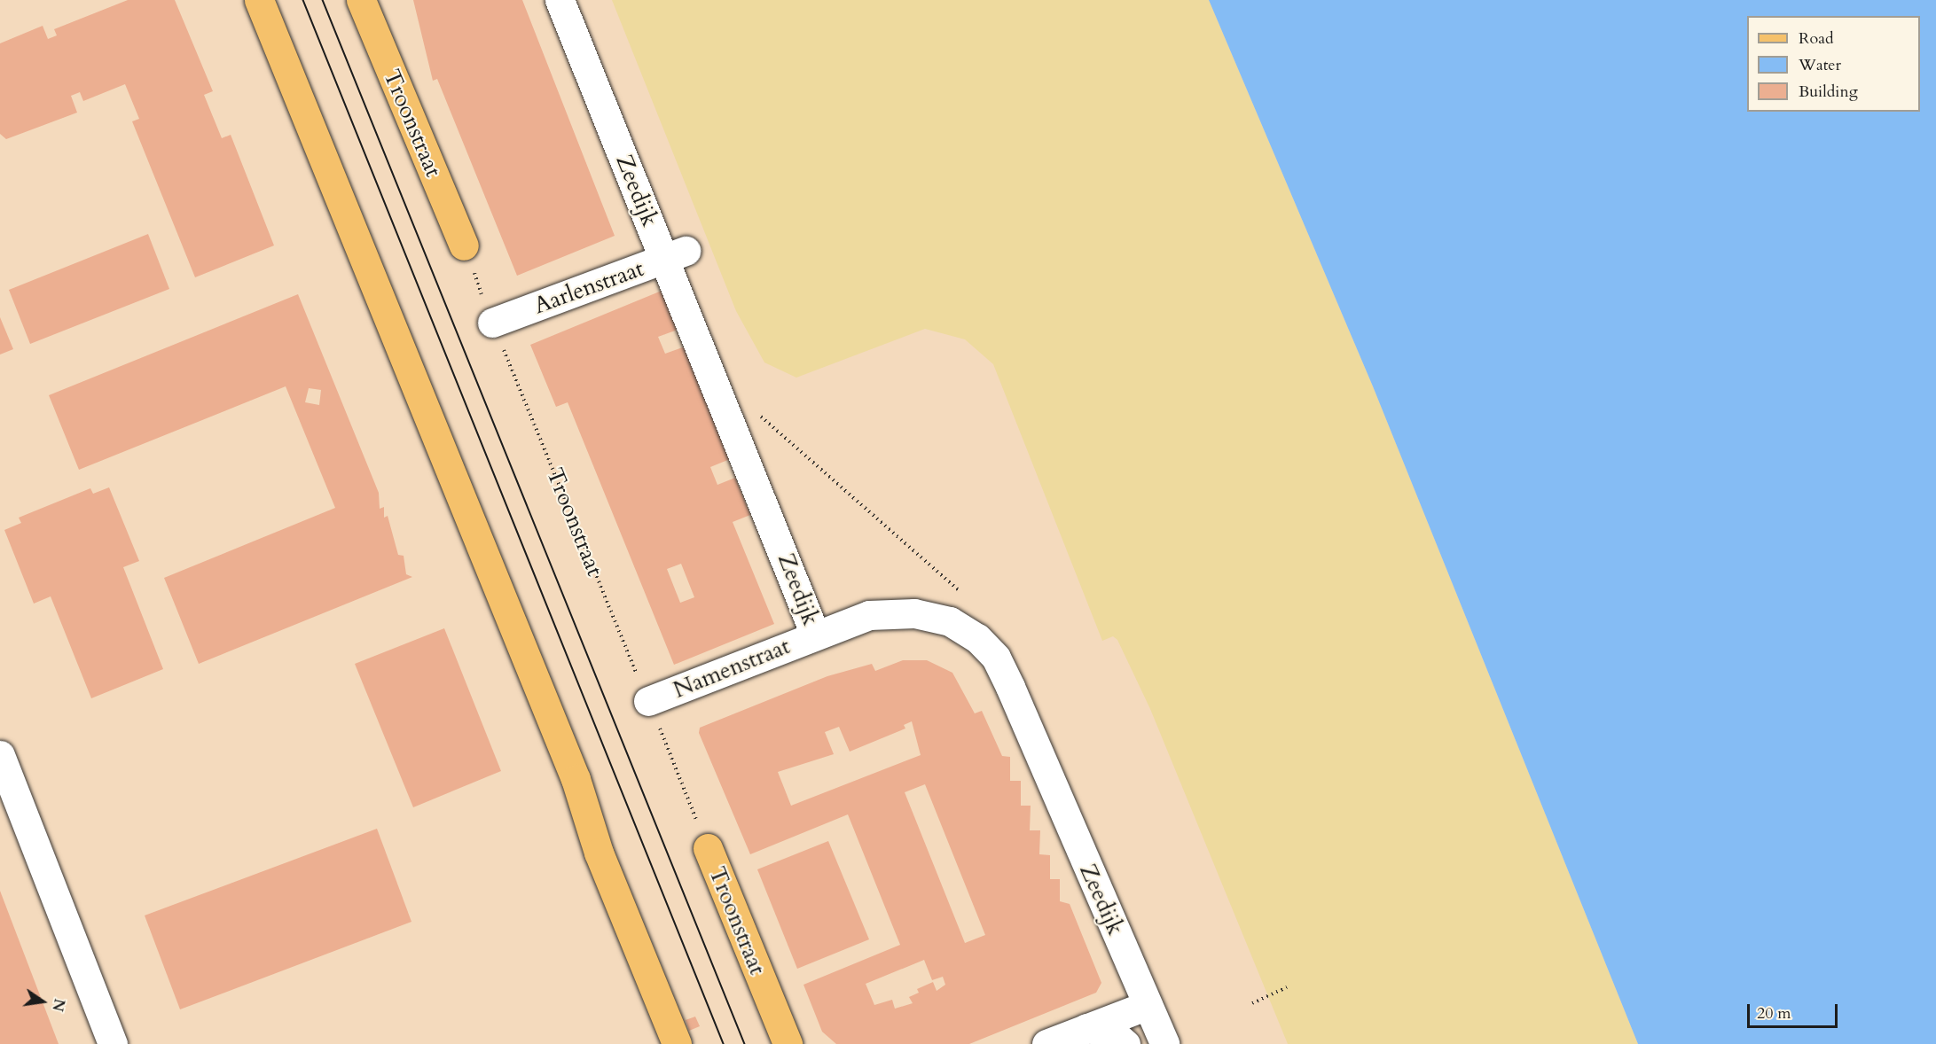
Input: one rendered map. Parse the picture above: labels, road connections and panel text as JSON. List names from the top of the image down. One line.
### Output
{"streets":{"main road":["Troonstraat"],"street":["Zeedijk","Aarlenstraat","Namenstraat"]},"crossings":[["Troonstraat","Aarlenstraat"],["Troonstraat","Namenstraat"],["Zeedijk","Aarlenstraat"],["Zeedijk","Namenstraat"]],"legend":["Road","Water","Building"],"scale_bar":"20 m","north":"right"}
